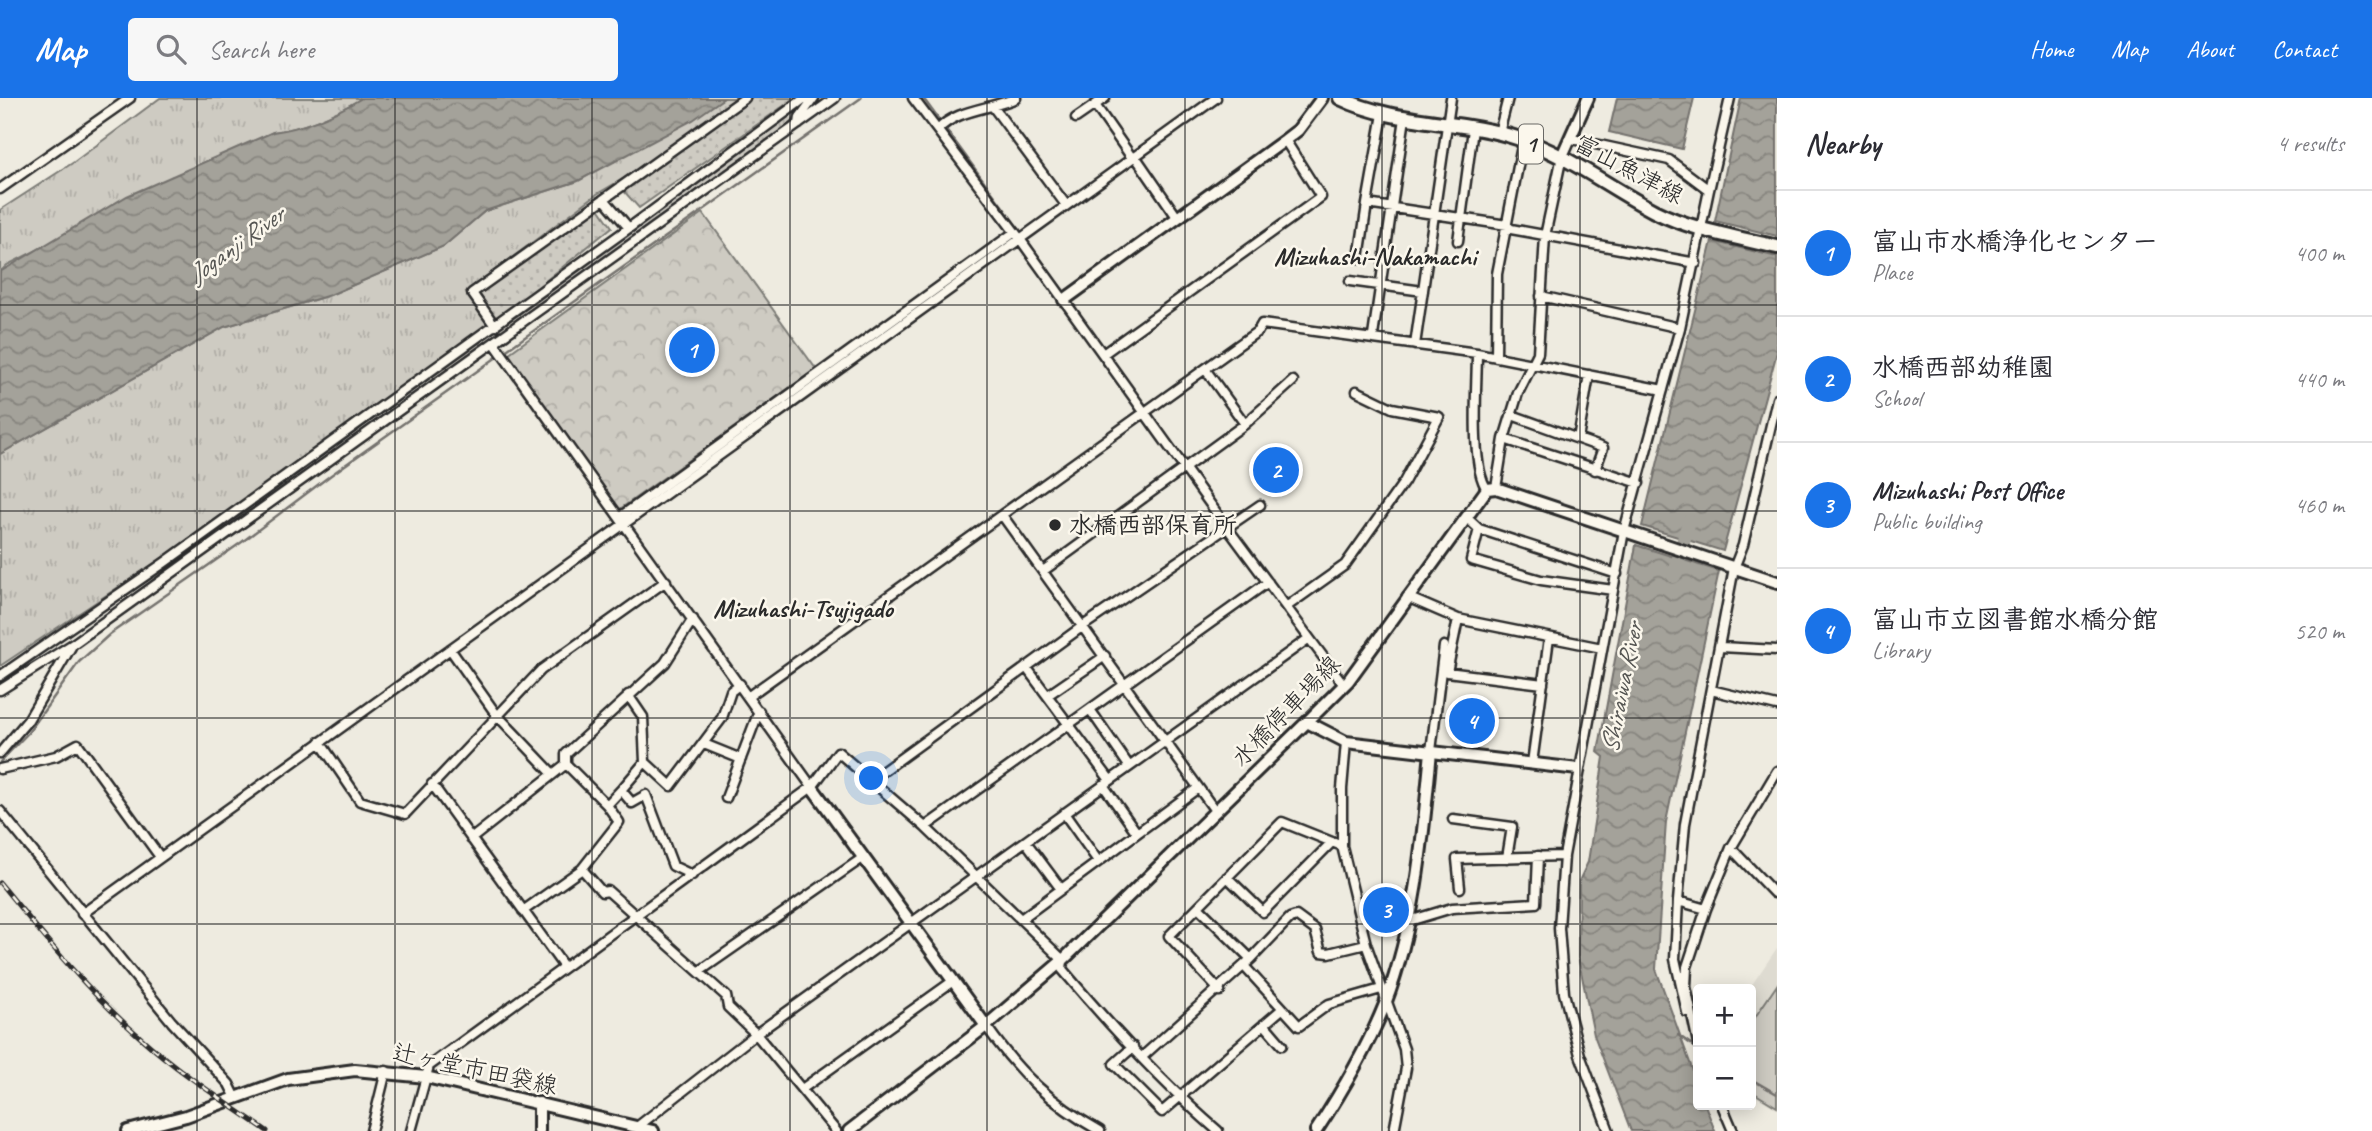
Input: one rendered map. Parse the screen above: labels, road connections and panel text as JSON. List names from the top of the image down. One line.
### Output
{"streets":{"main road":["1","富山魚津線","水橋停車場線","辻ヶ堂市田袋線"]},"districts":["Mizuhashi-Nakamachi","Mizuhashi-Tsujigado"],"water":["Joganji River","Shiraiwa River"],"places":["水橋西部保育所"],"page":{"header":"Map","search":"Search here","nav":["Home","Map","About","Contact"],"heading":["Nearby","4 results"],"list":[{"mark":"1","name":"富山市水橋浄化センター","note":"Place","value":"400 m"},{"mark":"2","name":"水橋西部幼稚園","note":"School","value":"440 m"},{"mark":"3","name":"Mizuhashi Post Office","note":"Public building","value":"460 m"},{"mark":"4","name":"富山市立図書館水橋分館","note":"Library","value":"520 m"}],"pins":["1","2","4","3"],"map_buttons":["+","−"]}}
